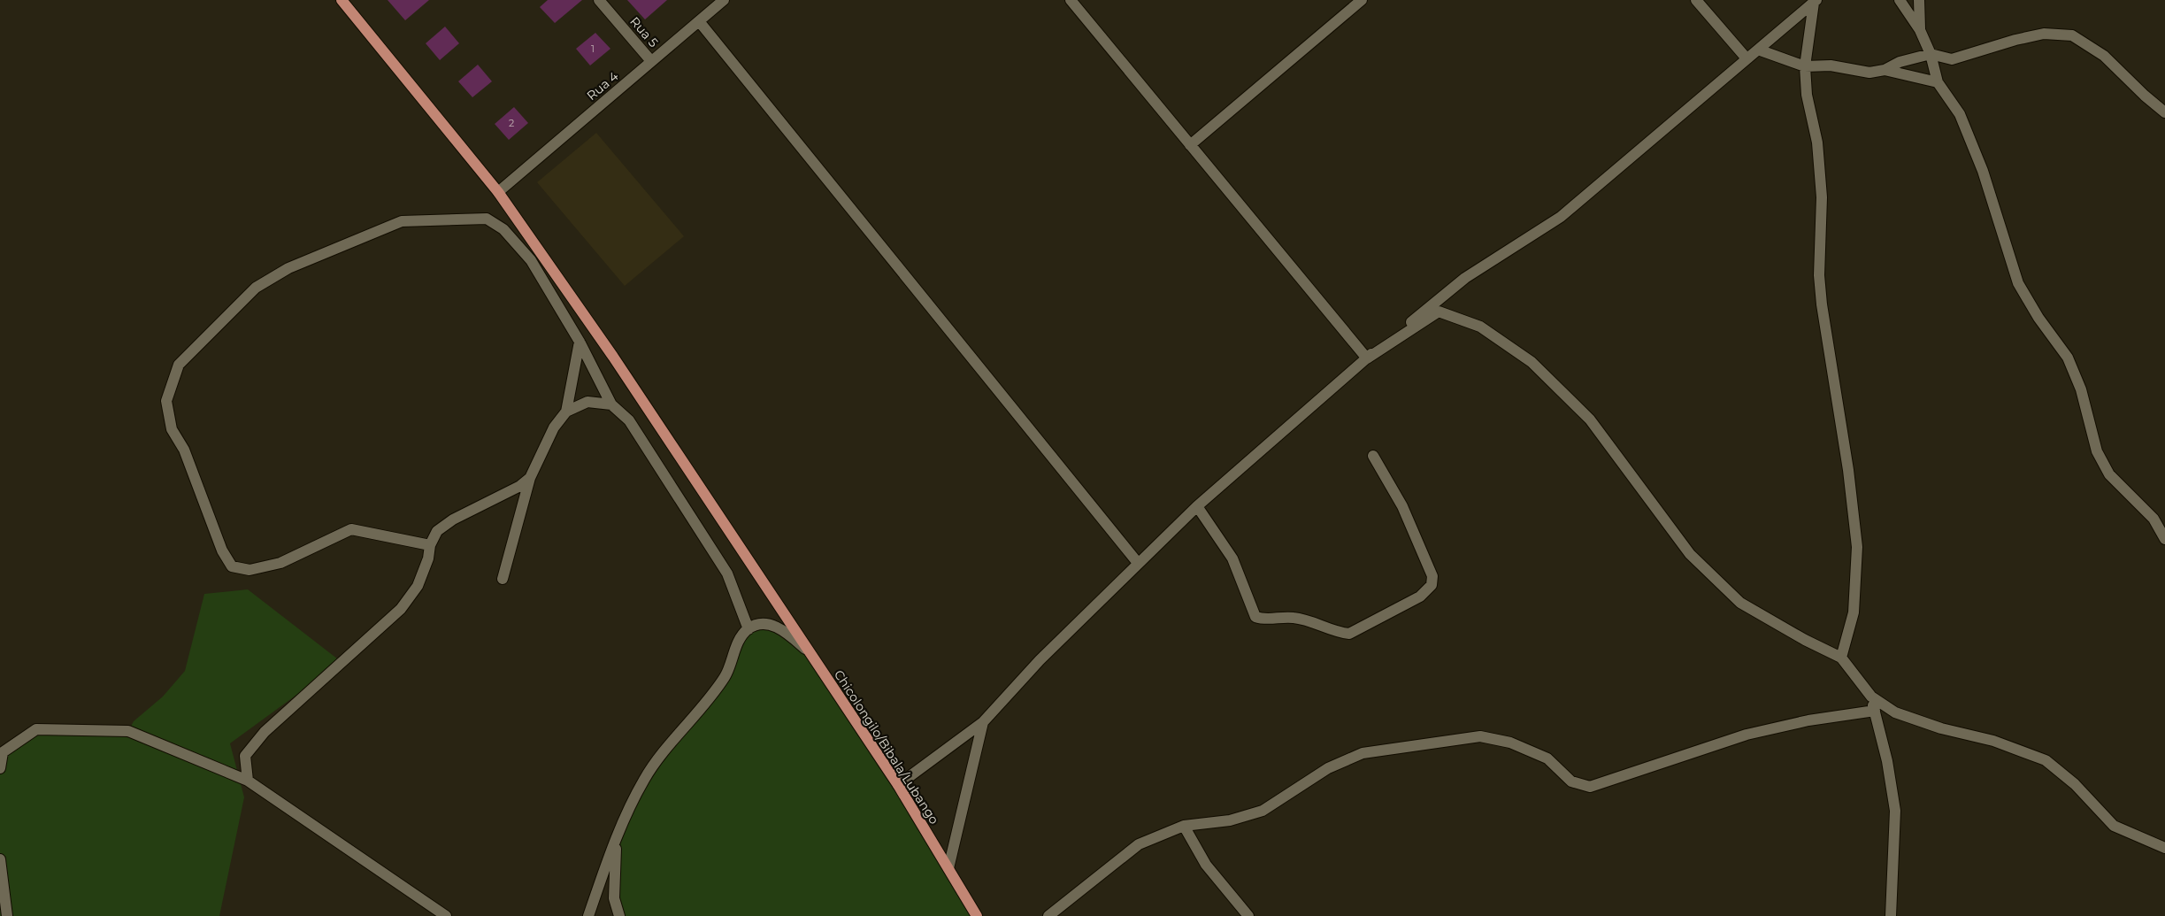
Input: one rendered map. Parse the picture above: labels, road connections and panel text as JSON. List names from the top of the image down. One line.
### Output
{"streets":{"main road":["Chicolongilo/Bibala/Lubango"],"street":["Rua 5","Rua 4"]},"crossings":[["Rua 5","Rua 4"],["Rua 4","Chicolongilo/Bibala/Lubango"]],"house_numbers":["1","2"]}
